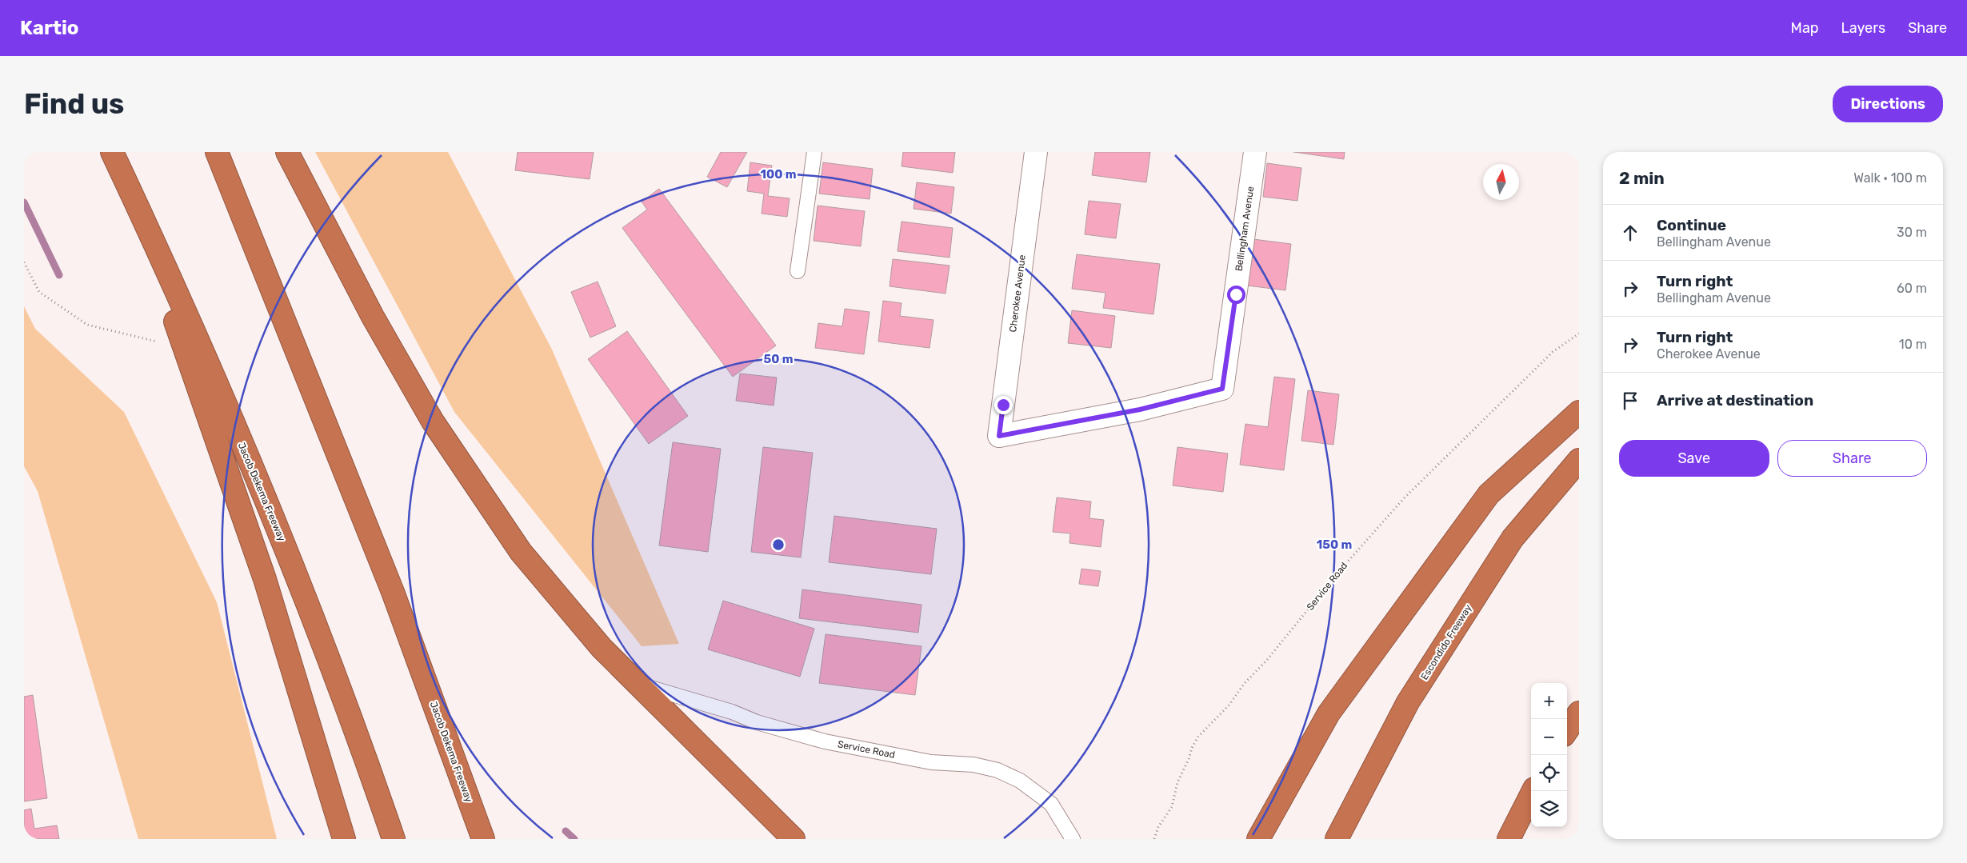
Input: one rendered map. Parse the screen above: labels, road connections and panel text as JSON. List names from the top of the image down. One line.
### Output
{"streets":{"highway":["Jacob Dekema Freeway","Escondido Freeway"],"street":["Bellingham Avenue","Cherokee Avenue"],"lane":["Service Road"]},"crossings":[["Bellingham Avenue","Cherokee Avenue"]],"north":"top","page":{"header":"Kartio","nav":["Map","Layers","Share"],"buttons":["Directions",["Save","Share"]],"title":"Find us","heading":["2 min","Walk · 100 m"],"list":[["Continue","Bellingham Avenue","30 m"],["Turn right","Bellingham Avenue","60 m"],["Turn right","Cherokee Avenue","10 m"],"Arrive at destination"],"map_buttons":["+","−"]},"rings":["100 m","50 m","150 m"]}
